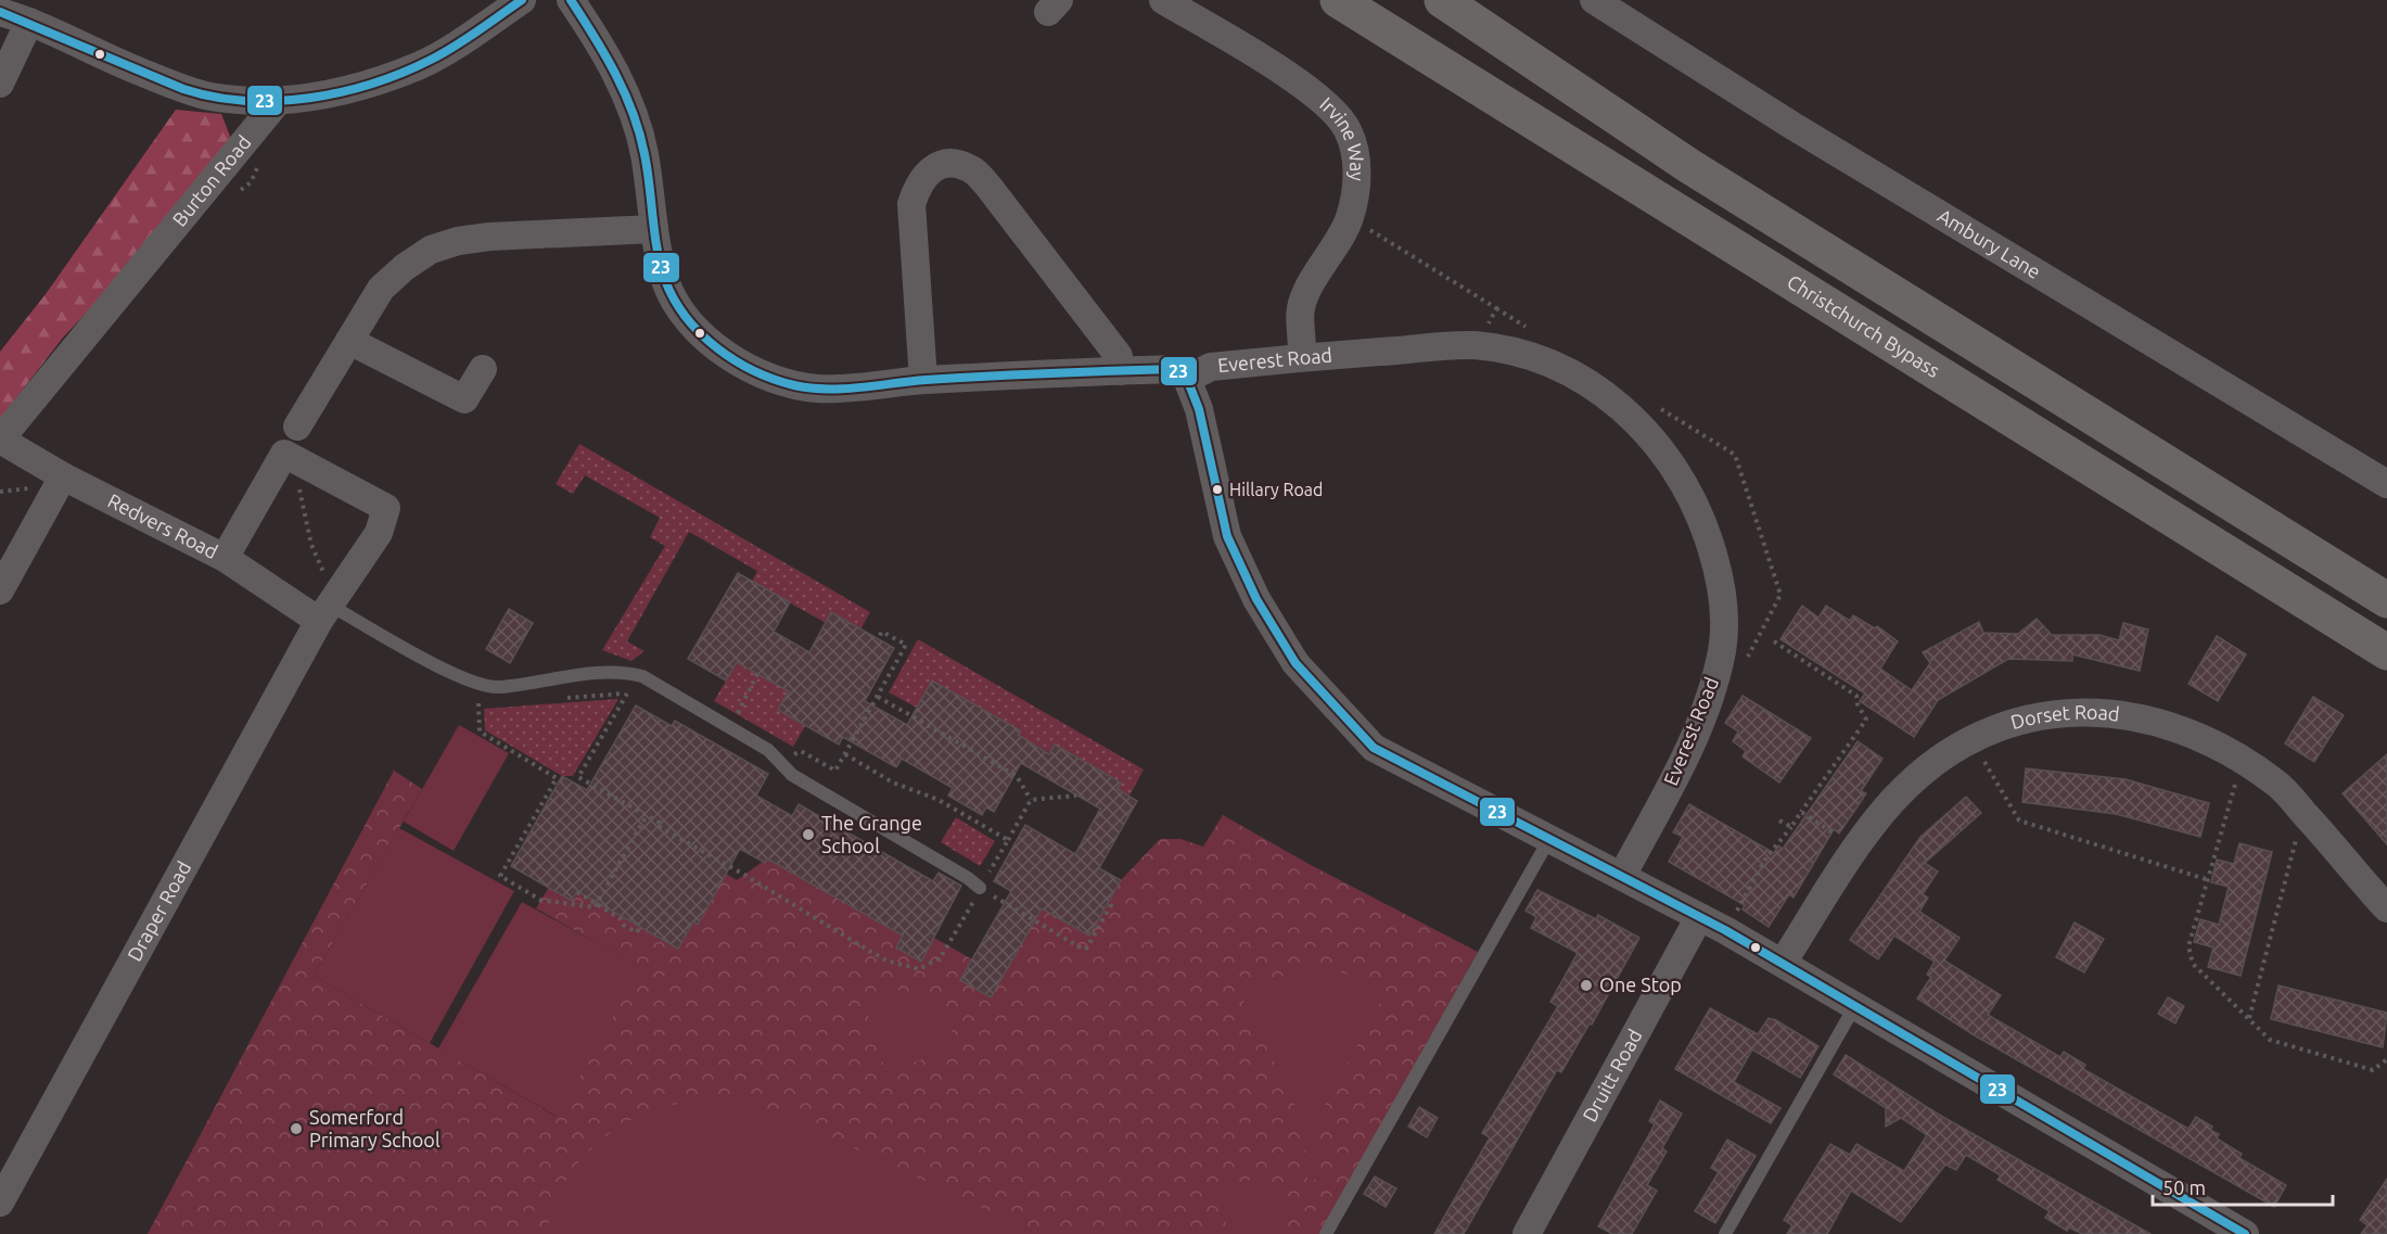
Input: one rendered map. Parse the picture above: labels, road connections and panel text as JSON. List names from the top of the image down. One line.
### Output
{"streets":{"main road":["Christchurch Bypass"],"street":["Irvine Way","Burton Road","Ambury Lane","Everest Road","Redvers Road","Dorset Road","Draper Road","Druitt Road"]},"crossings":[["Irvine Way","Everest Road"],["Burton Road","Redvers Road"],["Redvers Road","Draper Road"]],"places":["Hillary Road","The Grange School","One Stop","Somerford Primary School"],"lines":["transit line 23"],"scale_bar":"50 m"}
